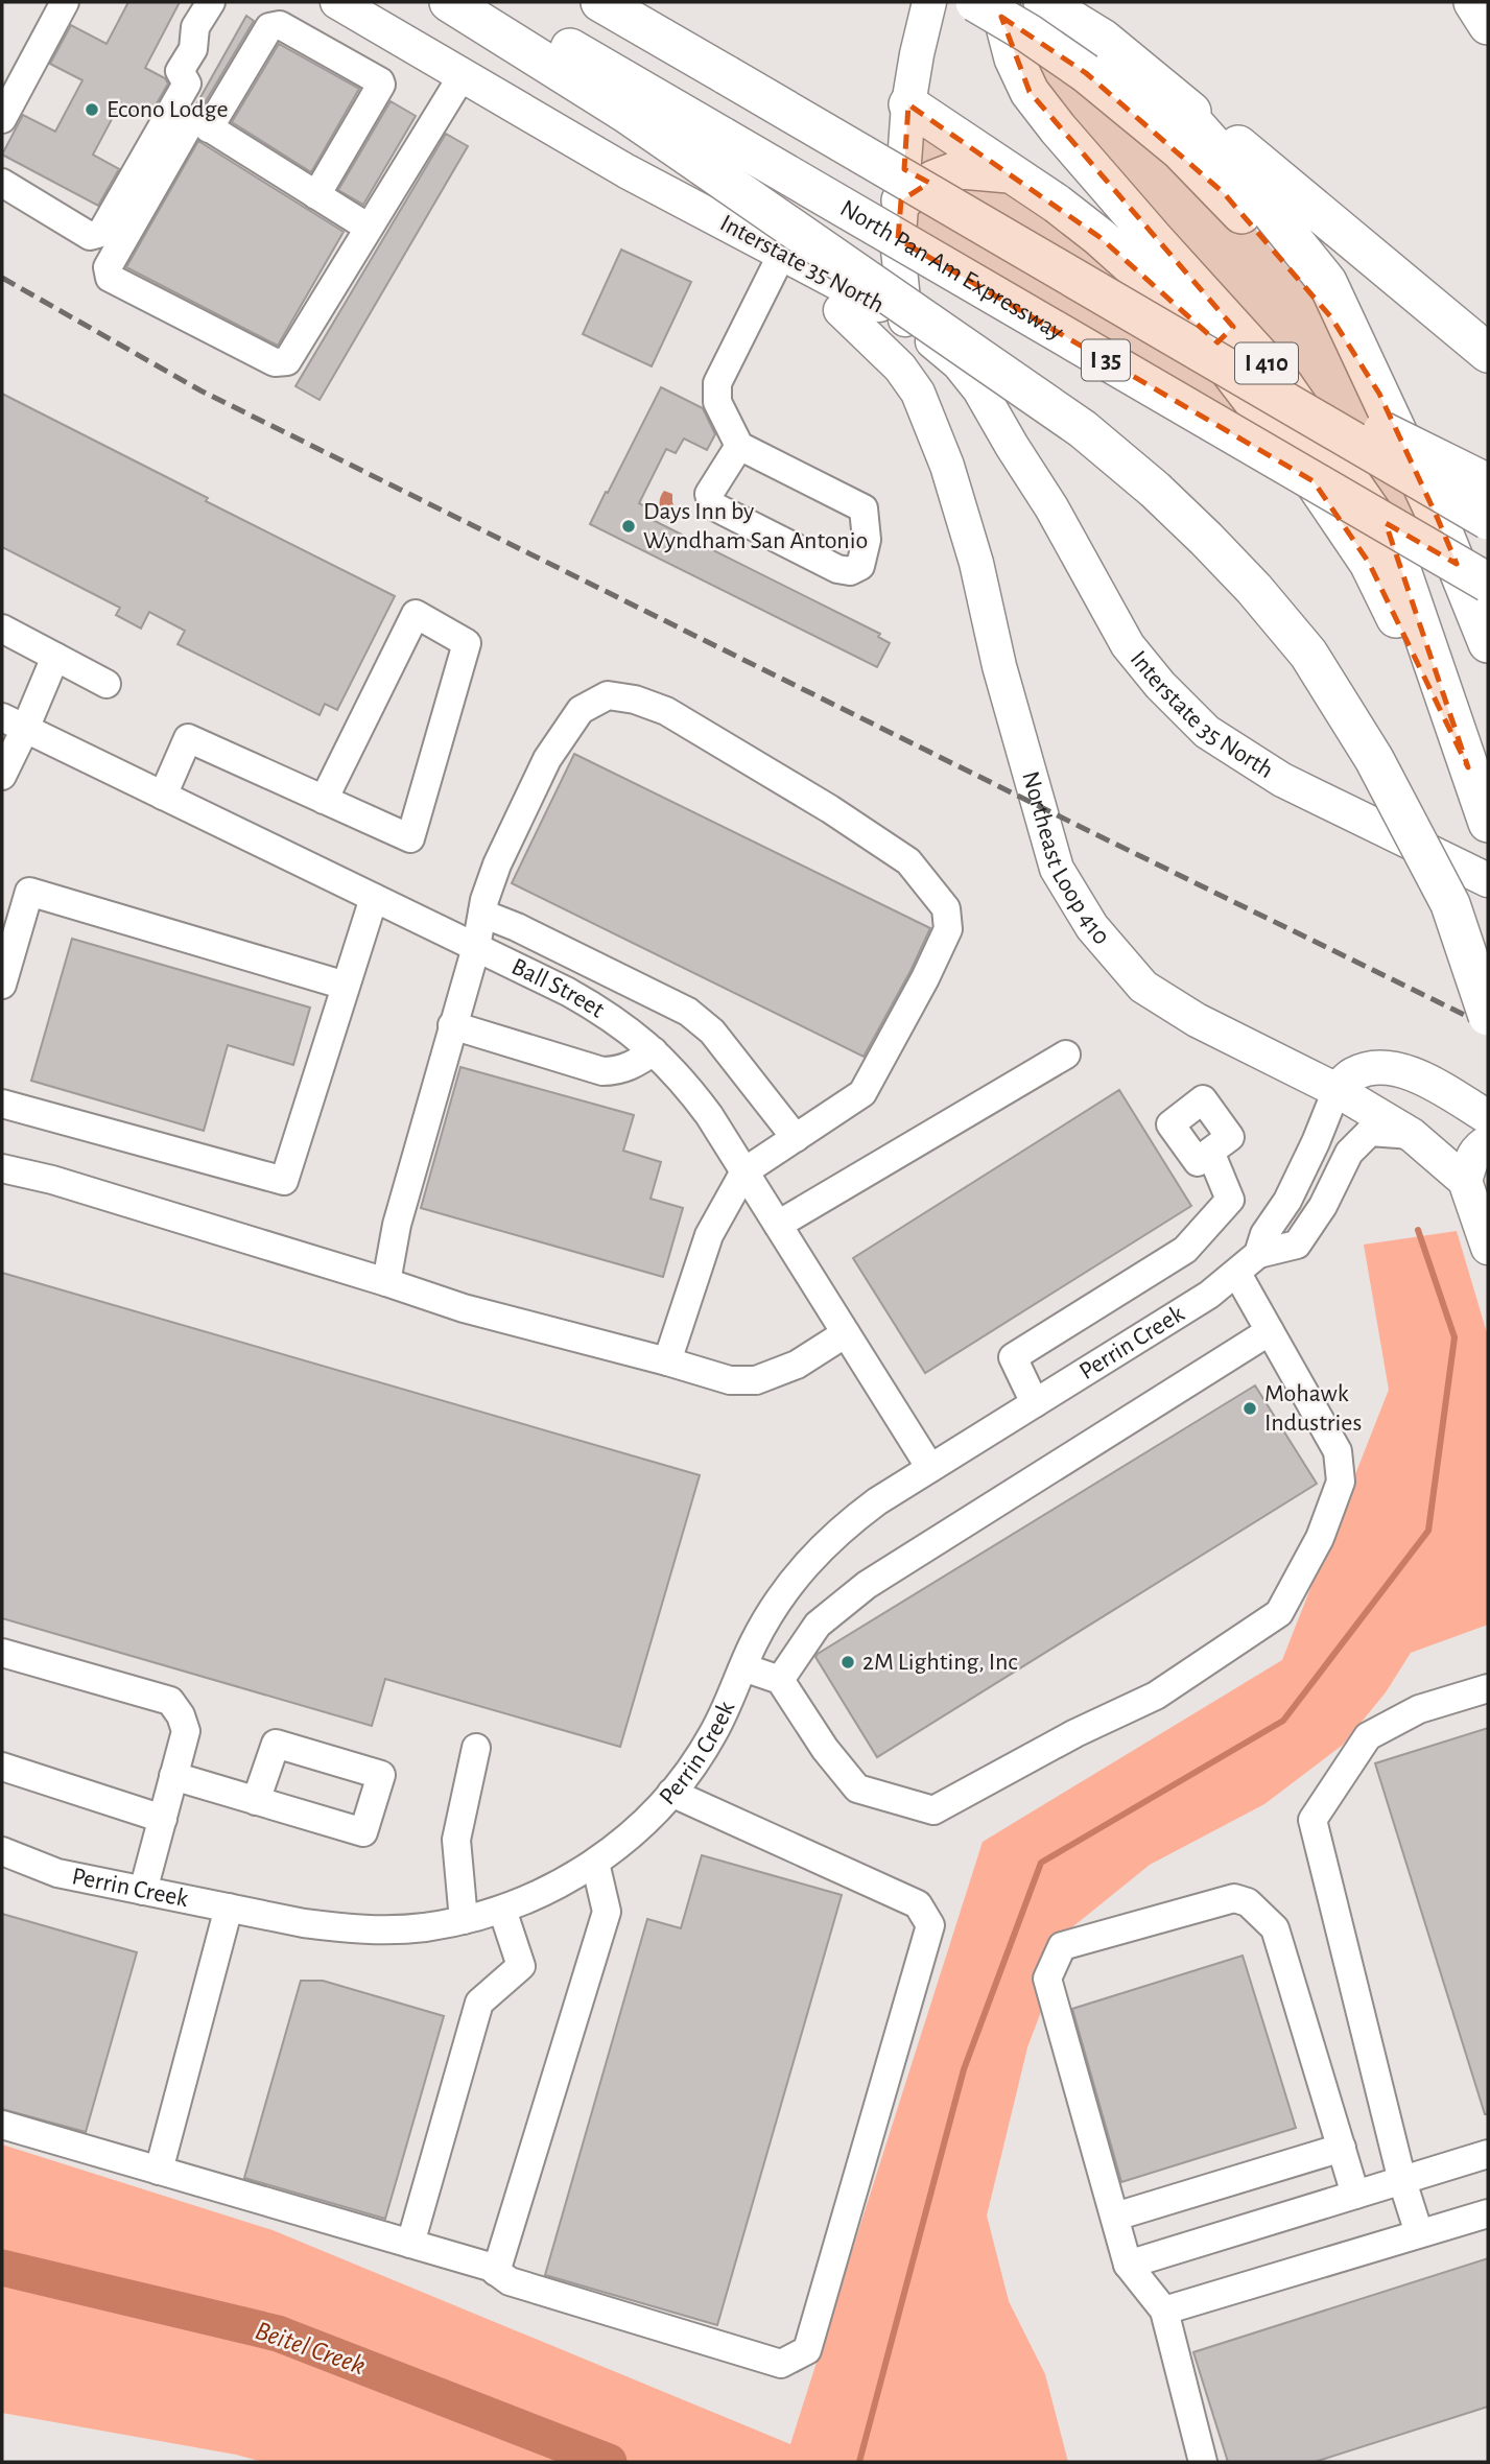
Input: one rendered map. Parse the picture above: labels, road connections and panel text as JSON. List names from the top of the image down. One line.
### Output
{"streets":{"highway":["North Pan Am Expressway","I 35","I 410"],"main road":["Interstate 35 North","Northeast Loop 410"],"street":["Ball Street","Perrin Creek"]},"crossings":[["Interstate 35 North","Northeast Loop 410"],["Northeast Loop 410","Perrin Creek"],["Ball Street","Perrin Creek"]],"water":["Beitel Creek"],"places":["Econo Lodge","Days Inn by Wyndham San Antonio","Mohawk Industries","2M Lighting, Inc"]}
